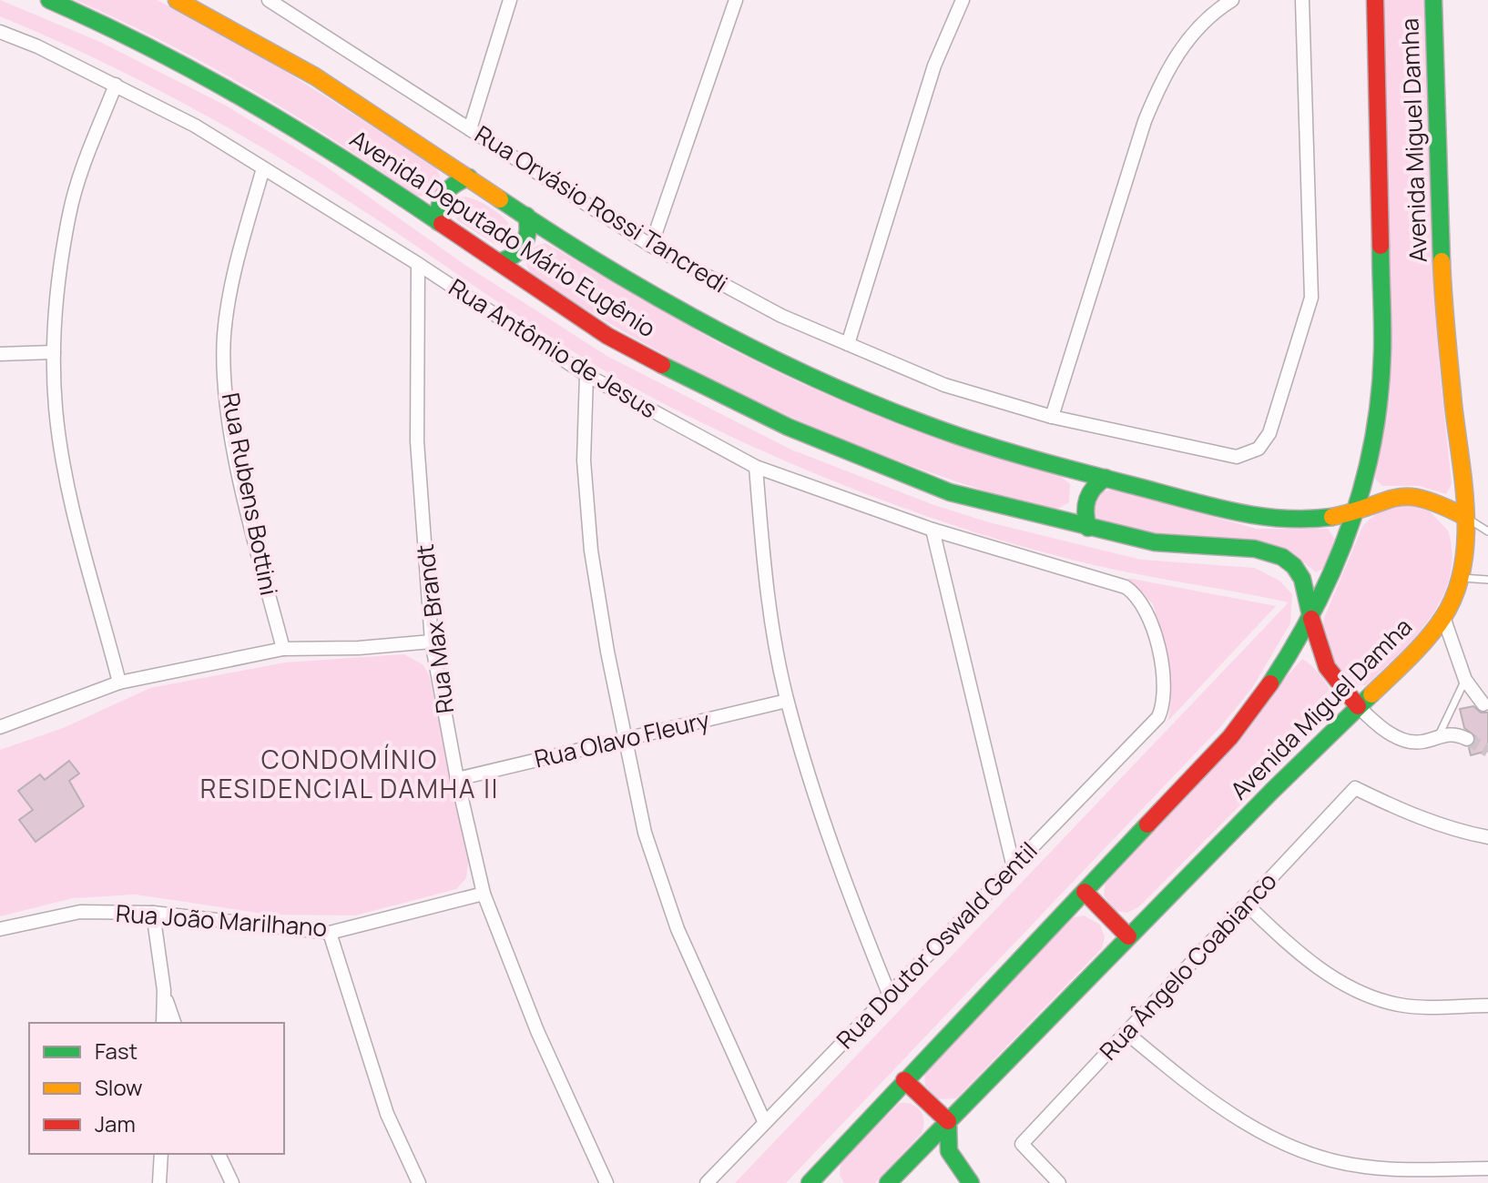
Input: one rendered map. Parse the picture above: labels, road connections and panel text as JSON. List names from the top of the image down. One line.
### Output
{"streets":{"street":["Avenida Miguel Damha","Rua Orvásio Rossi Tancredi","Avenida Deputado Mário Eugênio","Rua Antômio de Jesus","Rua Rubens Bottini","Rua Max Brandt","Rua Olavo Fleury","Rua João Marilhano","Rua Doutor Oswald Gentil","Rua Ângelo Coabianco"]},"crossings":[["Avenida Miguel Damha","Avenida Deputado Mário Eugênio"],["Rua Antômio de Jesus","Rua Rubens Bottini"],["Rua Antômio de Jesus","Rua Max Brandt"],["Rua Antômio de Jesus","Rua Doutor Oswald Gentil"],["Rua Max Brandt","Rua Olavo Fleury"],["Rua Max Brandt","Rua João Marilhano"]],"districts":["CONDOMÍNIO RESIDENCIAL DAMHA II"],"legend":["Fast","Slow","Jam"]}
